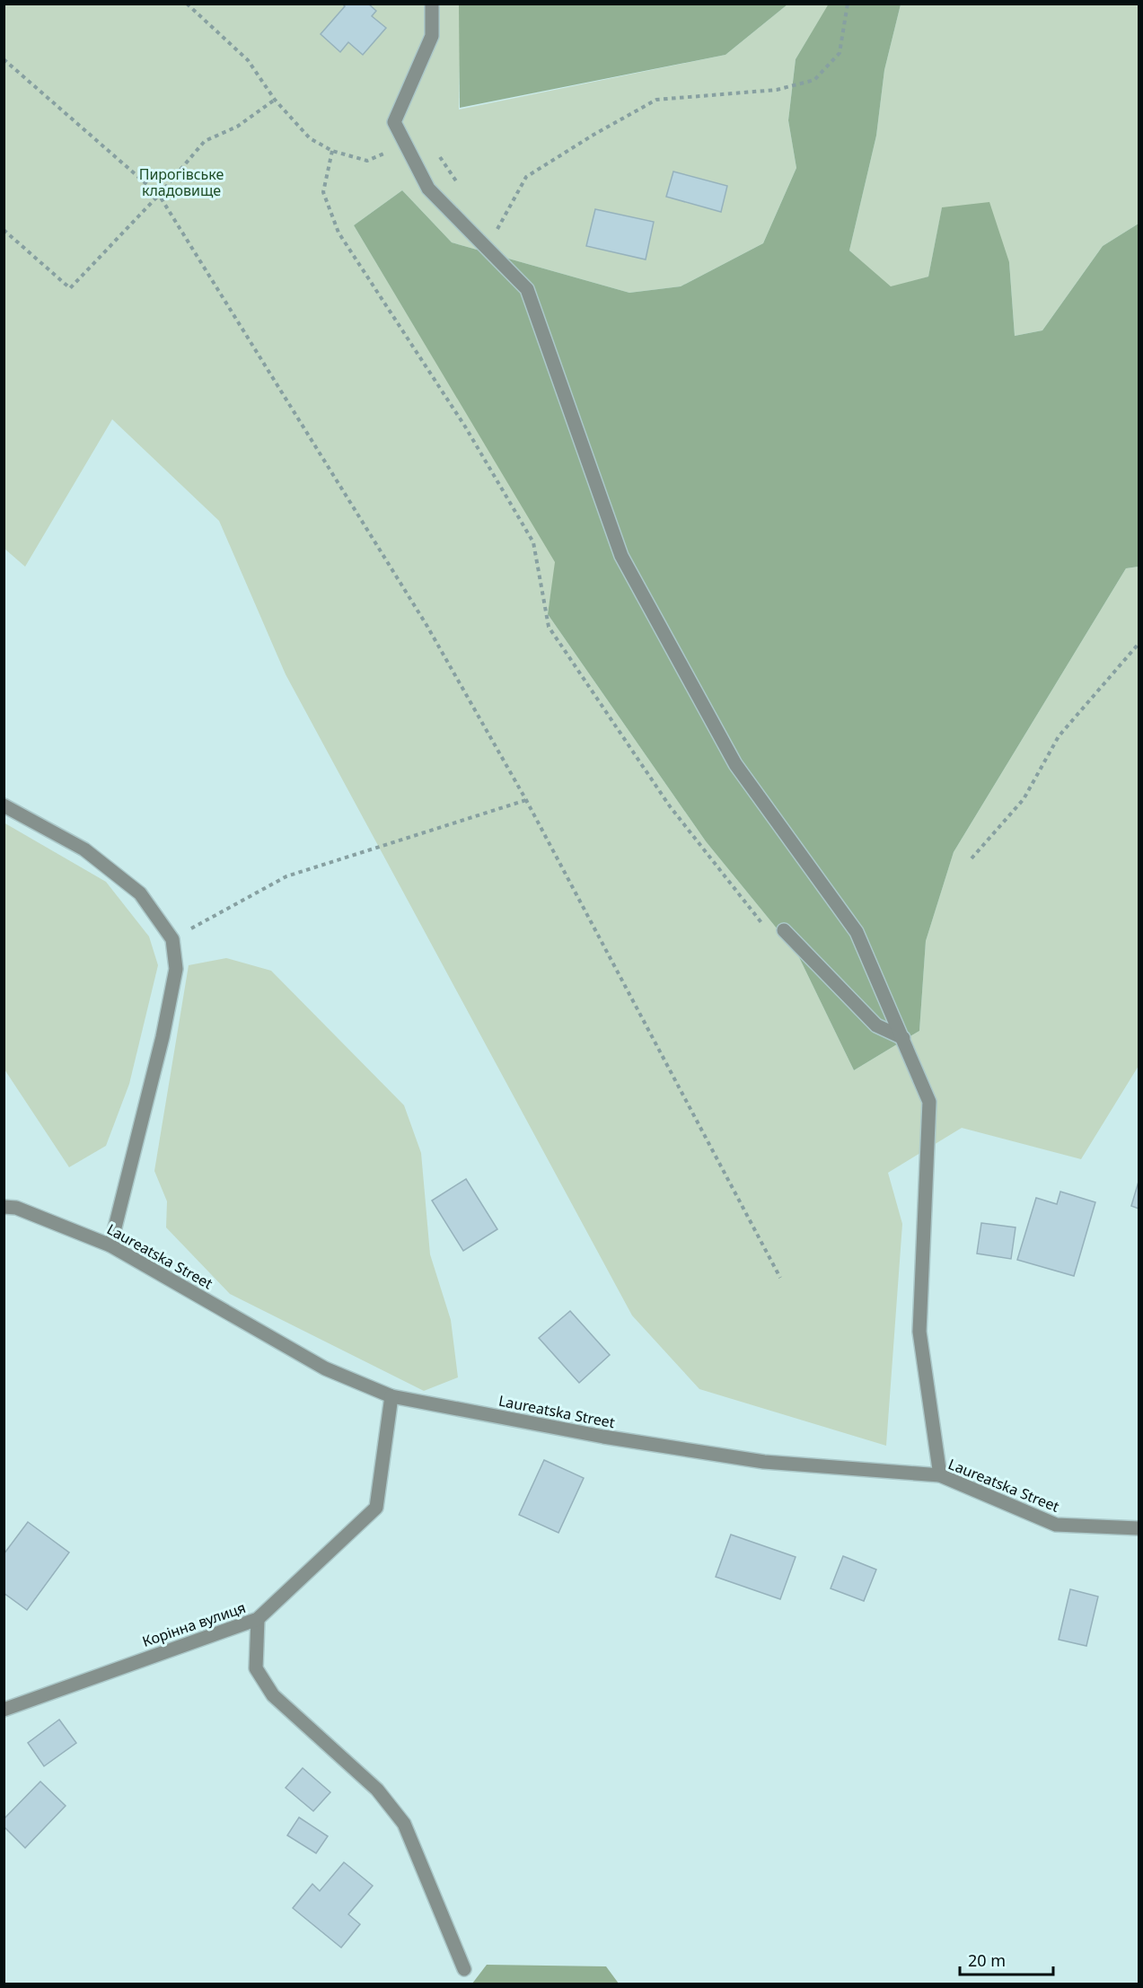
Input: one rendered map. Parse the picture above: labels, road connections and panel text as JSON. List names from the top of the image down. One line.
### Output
{"streets":{"street":["Laureatska Street","Корінна вулиця"]},"crossings":[["Laureatska Street","Корінна вулиця"]],"parks":["Пирогівське кладовище"],"scale_bar":"20 m"}
